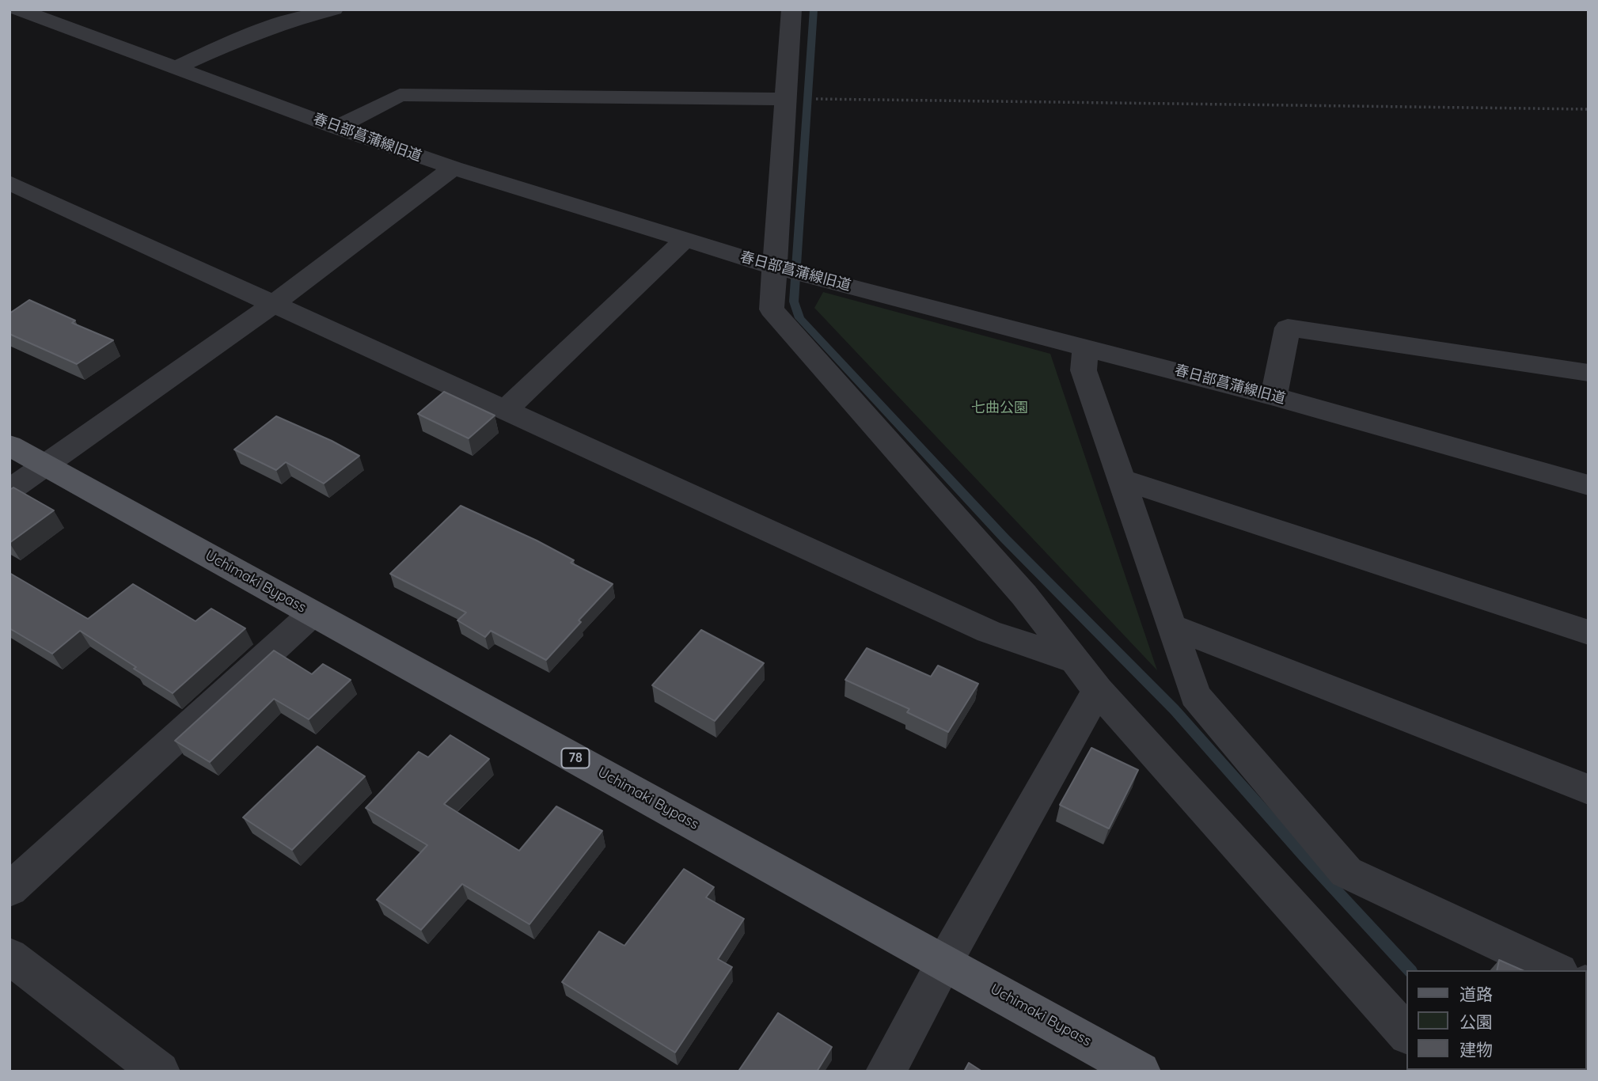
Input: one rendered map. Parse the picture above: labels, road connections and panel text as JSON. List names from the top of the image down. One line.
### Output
{"streets":{"main road":["Uchimaki Bypass","78"],"street":["春日部菖蒲線旧道"]},"parks":["七曲公園"],"legend":["道路","公園","建物"]}
